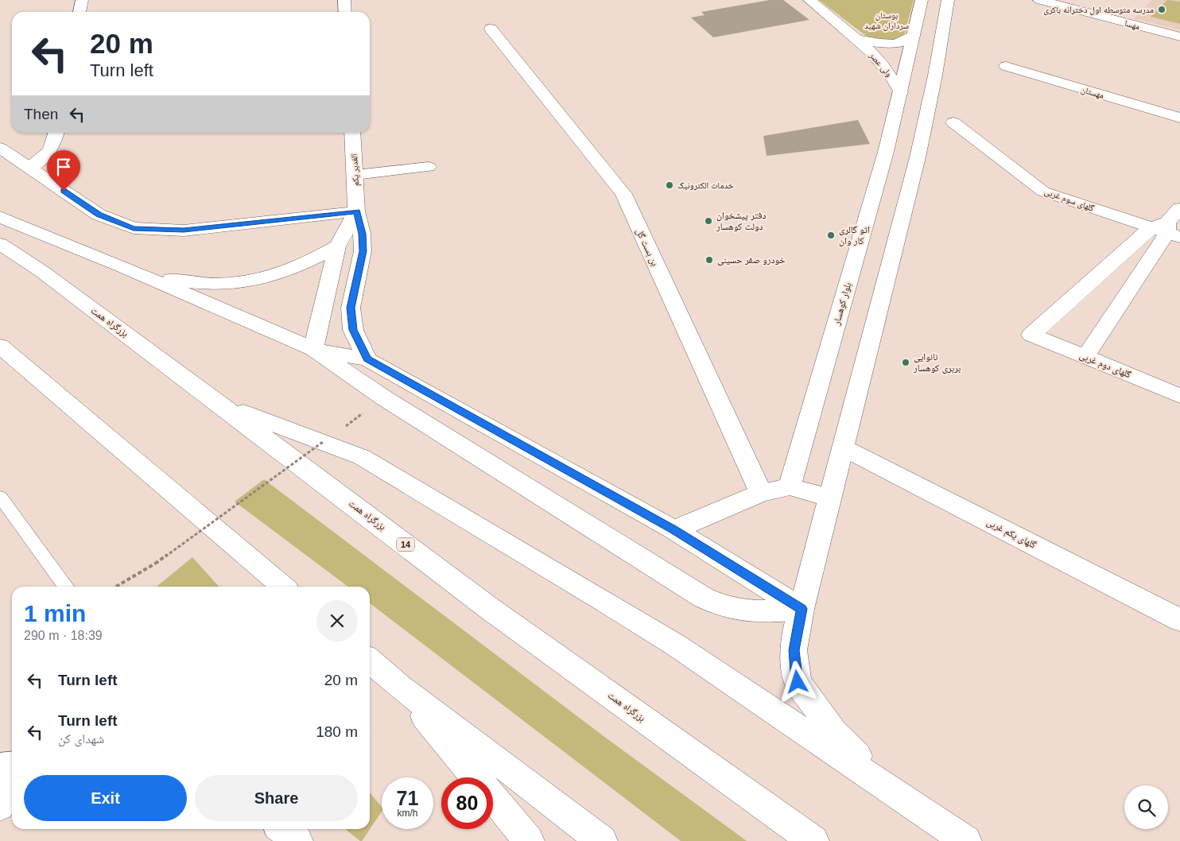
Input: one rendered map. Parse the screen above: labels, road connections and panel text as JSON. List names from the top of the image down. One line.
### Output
{"streets":{"main road":["مهسا","ولی عصر","مهستان","الغدیر یکم","گلهای سوم غربی","بن بست گل","بلوار کوهسار","بزرگراه همت","گلهای دوم غربی","گلهای یکم غربی","14"]},"crossings":[["ولی عصر","بلوار کوهسار"],["گلهای سوم غربی","گلهای دوم غربی"]],"parks":["بوستان سرداران شهید"],"places":["مدرسه متوسطه اول دخترانه باکری","خدمات الکترونیک","دفتر پیشخوان دولت کوهسار","اتو گالری کار وان","خودرو صفر حسینی","نانوایی بربری کوهسار"],"page":{"turn":["20 m","Turn left"],"then":"Then","heading":["1 min","290 m · 18:39"],"list":[{"name":"Turn left","value":"20 m"},{"name":"Turn left","note":"شهدای کن","value":"180 m"}],"buttons":["Exit","Share"],"speed":"71 km/h","limit":"80"}}
